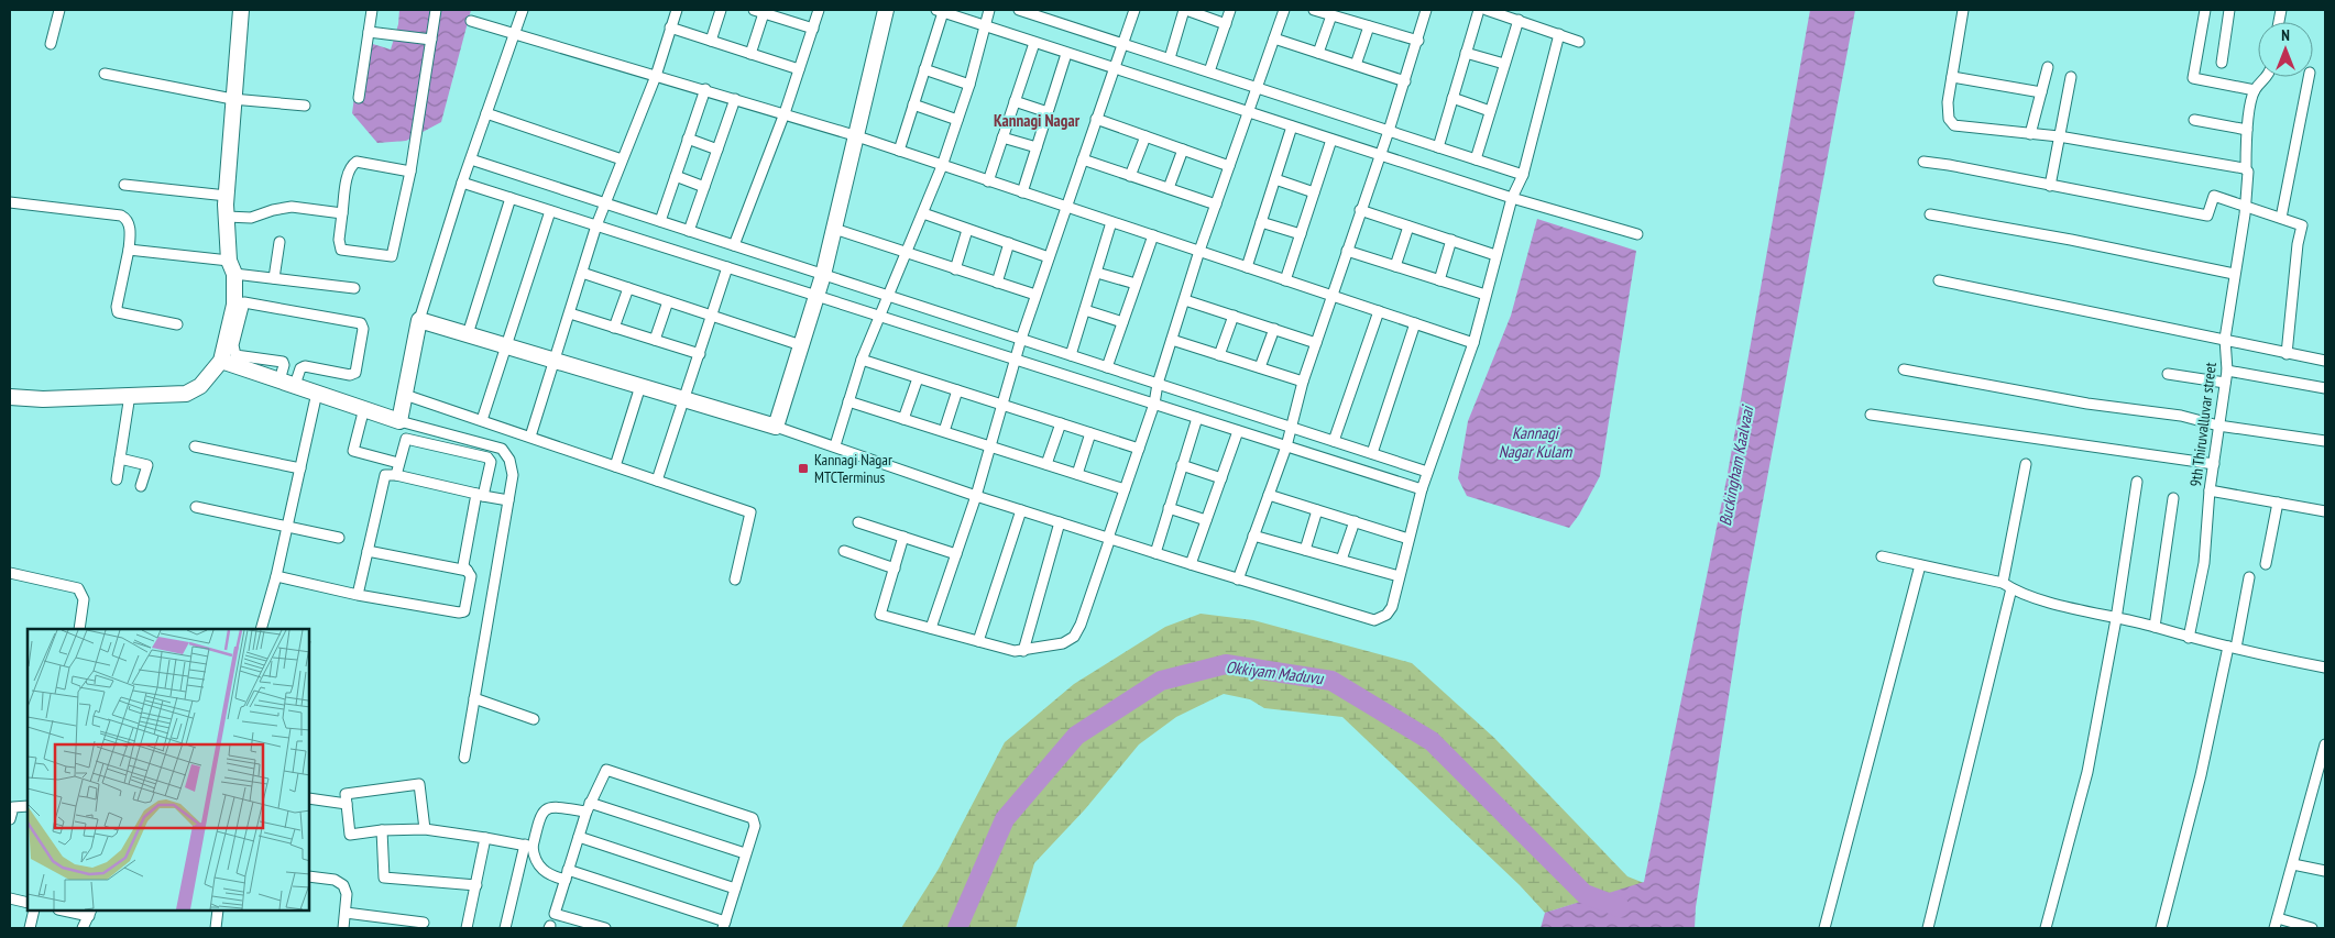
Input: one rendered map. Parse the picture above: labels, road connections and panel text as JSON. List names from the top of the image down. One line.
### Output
{"streets":{"street":["9th Thiruvalluvar street"]},"districts":["Kannagi Nagar"],"water":["Kannagi Nagar Kulam","Buckingham Kaalvaai","Okkiyam Maduvu"],"places":{"transit":["Kannagi Nagar MTCTerminus"]},"north":"top"}
